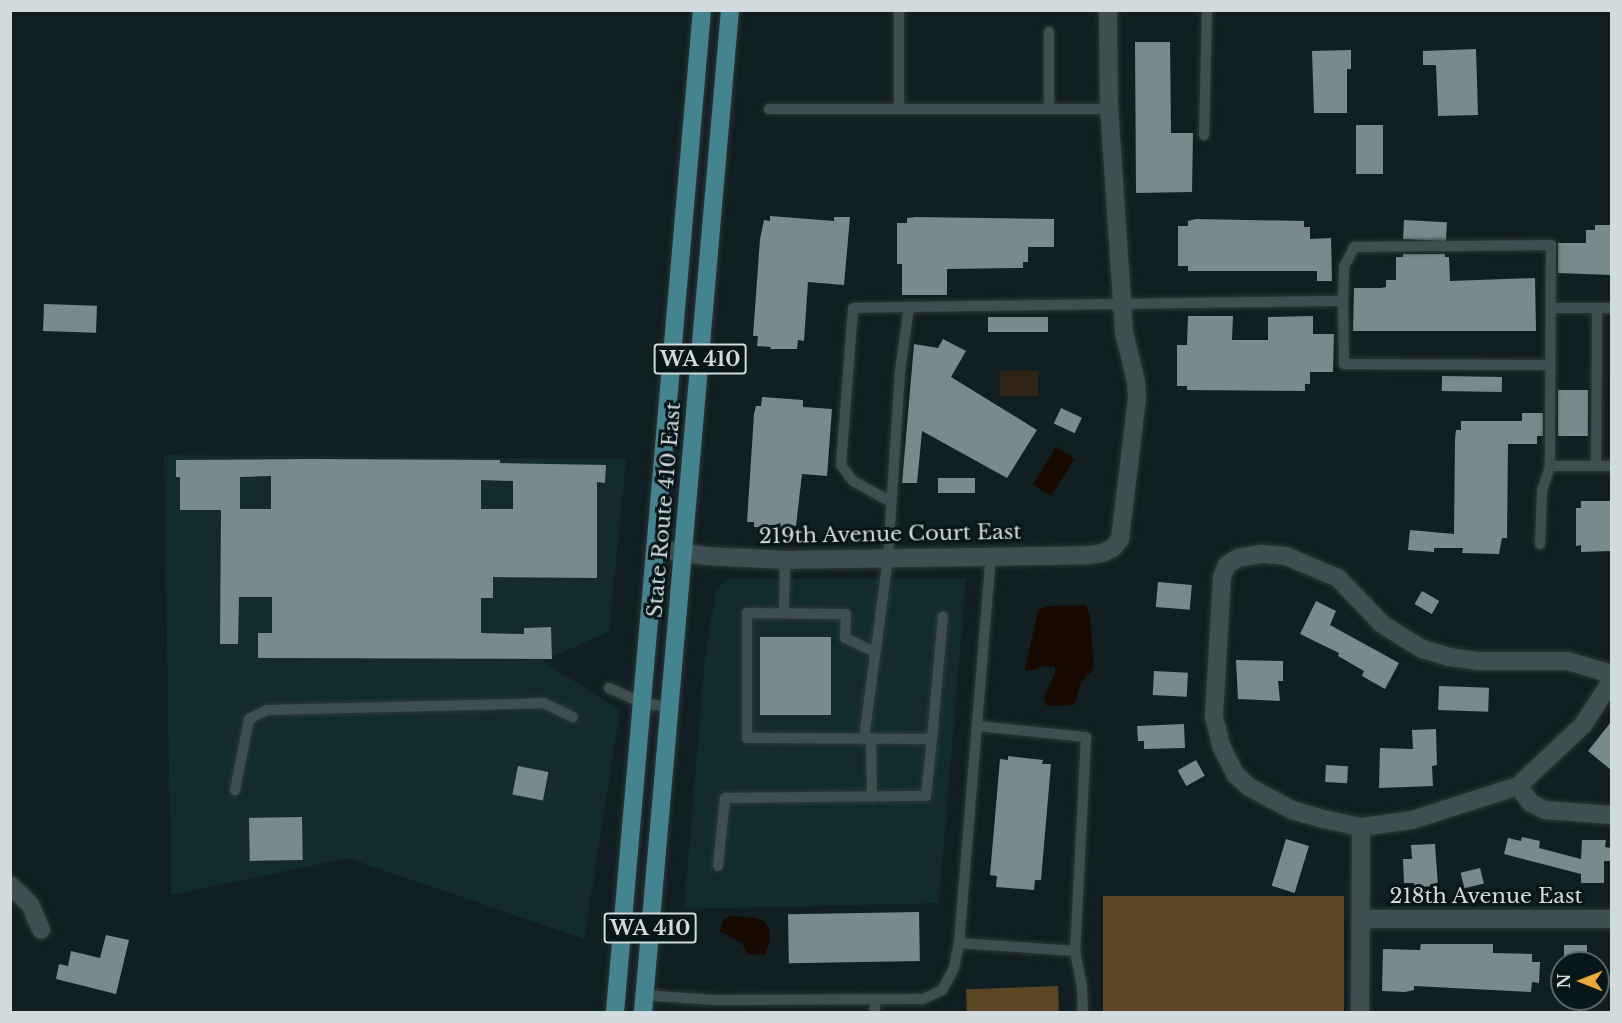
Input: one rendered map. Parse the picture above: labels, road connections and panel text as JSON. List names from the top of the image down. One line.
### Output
{"streets":{"main road":["WA 410","State Route 410 East"],"street":["219th Avenue Court East","218th Avenue East"]},"crossings":[["State Route 410 East","219th Avenue Court East"]],"north":"left"}
